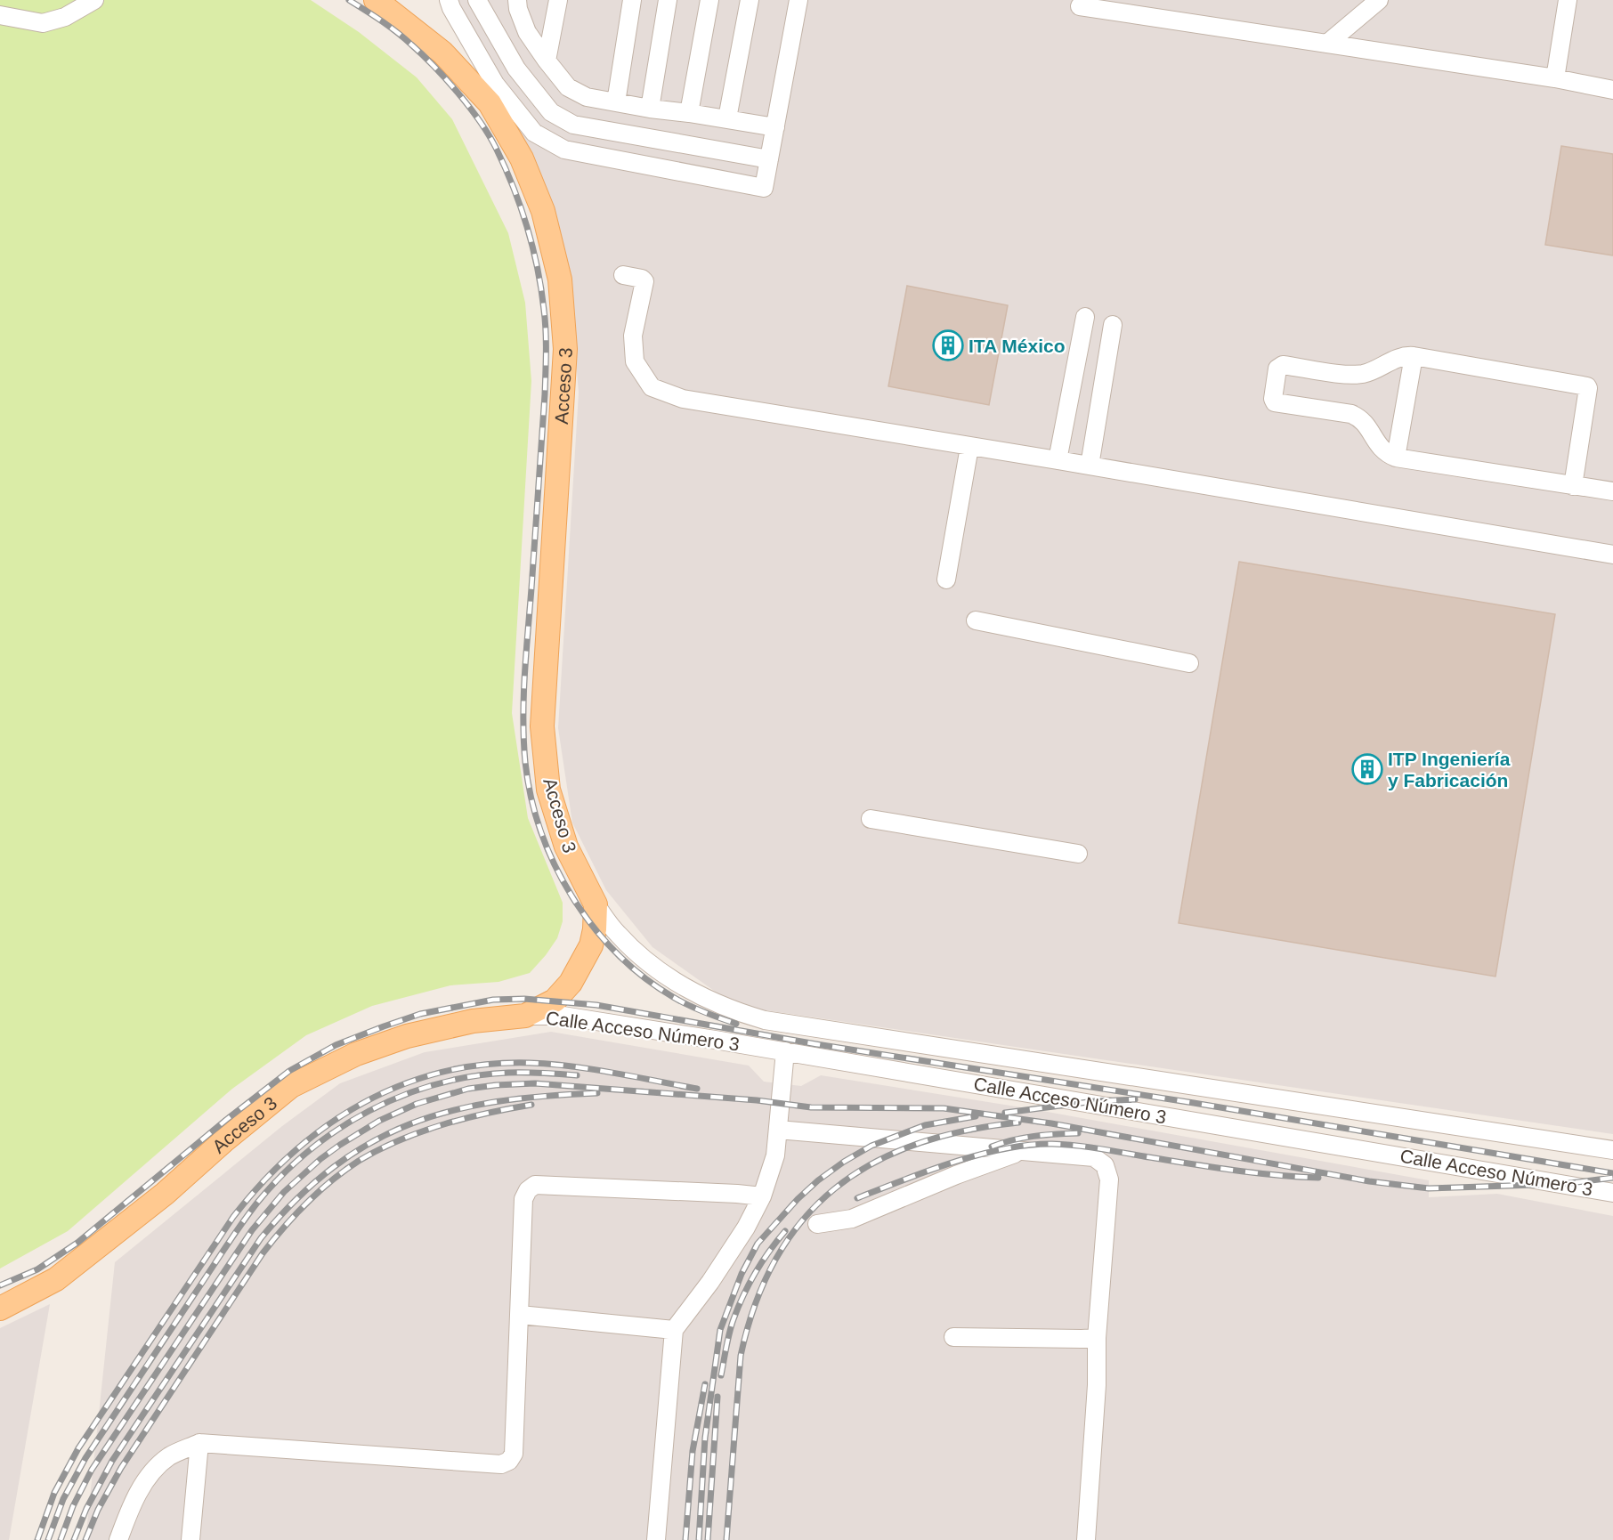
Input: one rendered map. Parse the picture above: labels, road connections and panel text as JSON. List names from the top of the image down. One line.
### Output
{"streets":{"main road":["Acceso 3"],"street":["Calle Acceso Número 3"]},"crossings":[["Acceso 3","Calle Acceso Número 3"]],"places":{"building":["ITA México","ITP Ingeniería y Fabricación"]}}
